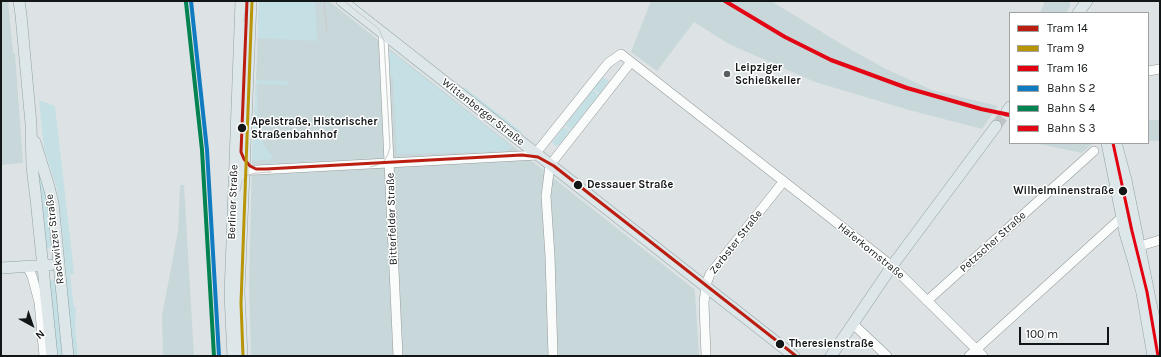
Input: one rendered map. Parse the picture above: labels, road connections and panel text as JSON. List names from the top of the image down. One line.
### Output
{"streets":{"main road":["Wittenberger Straße","Berliner Straße","Rackwitzer Straße"],"street":["Bitterfelder Straße","Zerbster Straße","Petzscher Straße","Haferkornstraße"]},"crossings":[["Wittenberger Straße","Bitterfelder Straße"],["Wittenberger Straße","Zerbster Straße"],["Zerbster Straße","Haferkornstraße"],["Petzscher Straße","Haferkornstraße"]],"places":["Leipziger Schießkeller","Apelstraße, Historischer Straßenbahnhof","Dessauer Straße","Wilhelminenstraße","Theresienstraße"],"lines":["tram line 14","tram line 9","tram line 16"],"legend":["Tram 14","Tram 9","Tram 16","Bahn S 2","Bahn S 4","Bahn S 3"],"scale_bar":"100 m","north":"bottom right"}
